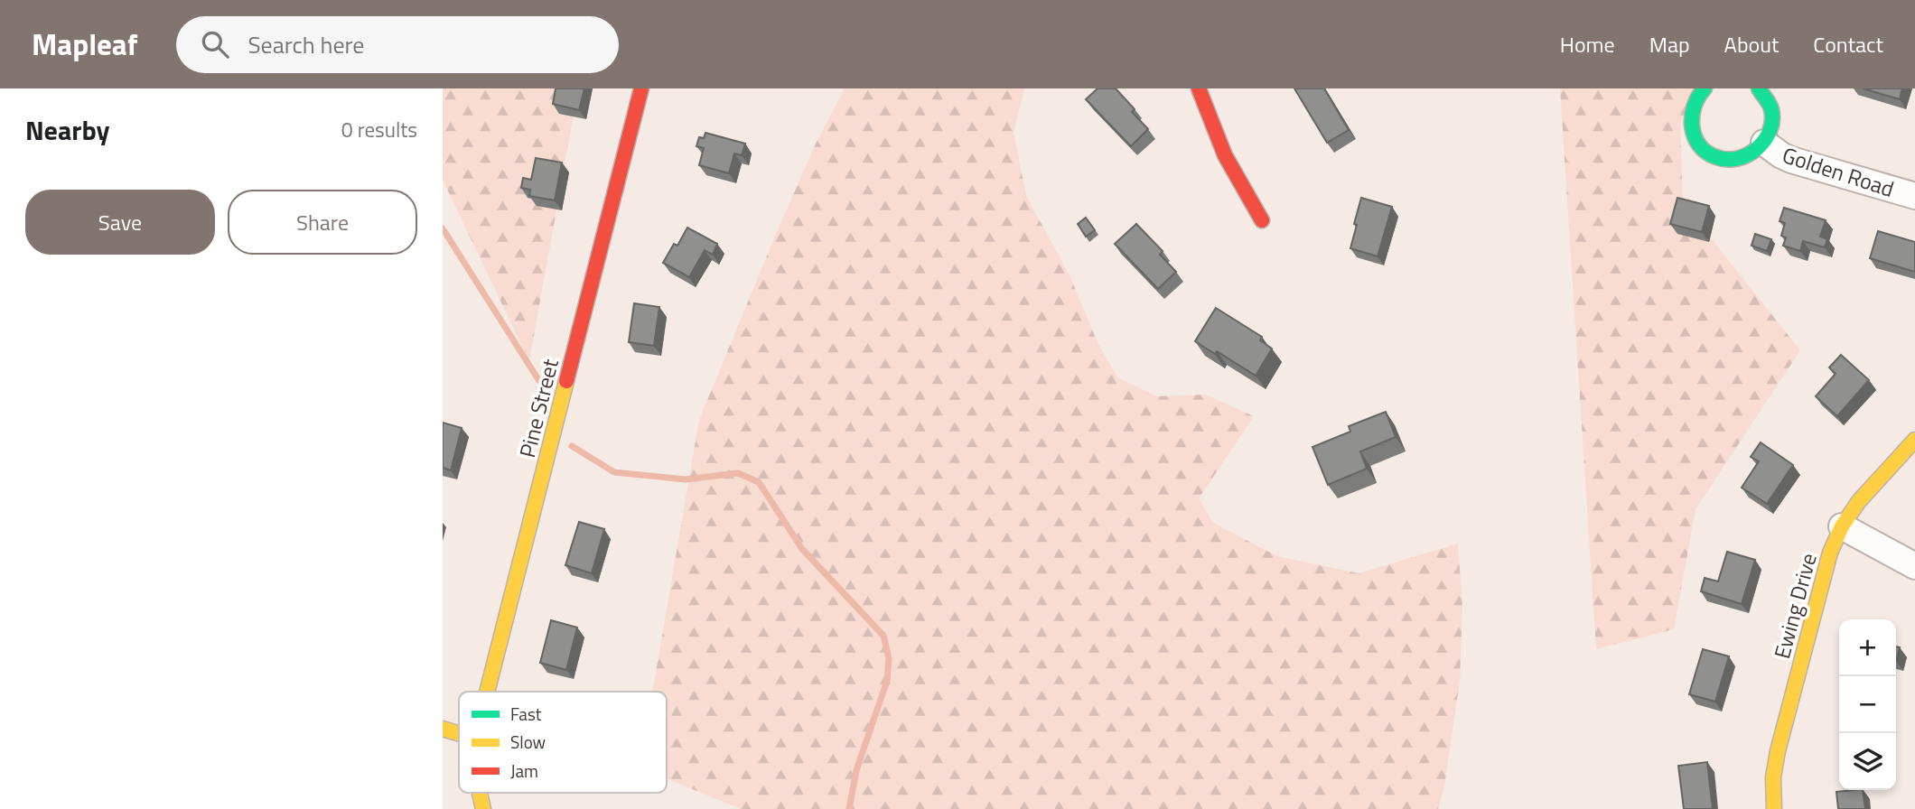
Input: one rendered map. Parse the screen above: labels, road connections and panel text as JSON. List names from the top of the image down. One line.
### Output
{"streets":{"street":["Golden Road","Pine Street","Ewing Drive"]},"legend":["Fast","Slow","Jam"],"page":{"header":"Mapleaf","search":"Search here","nav":["Home","Map","About","Contact"],"heading":["Nearby","0 results"],"buttons":["Save","Share"],"map_buttons":["+","−"]}}
